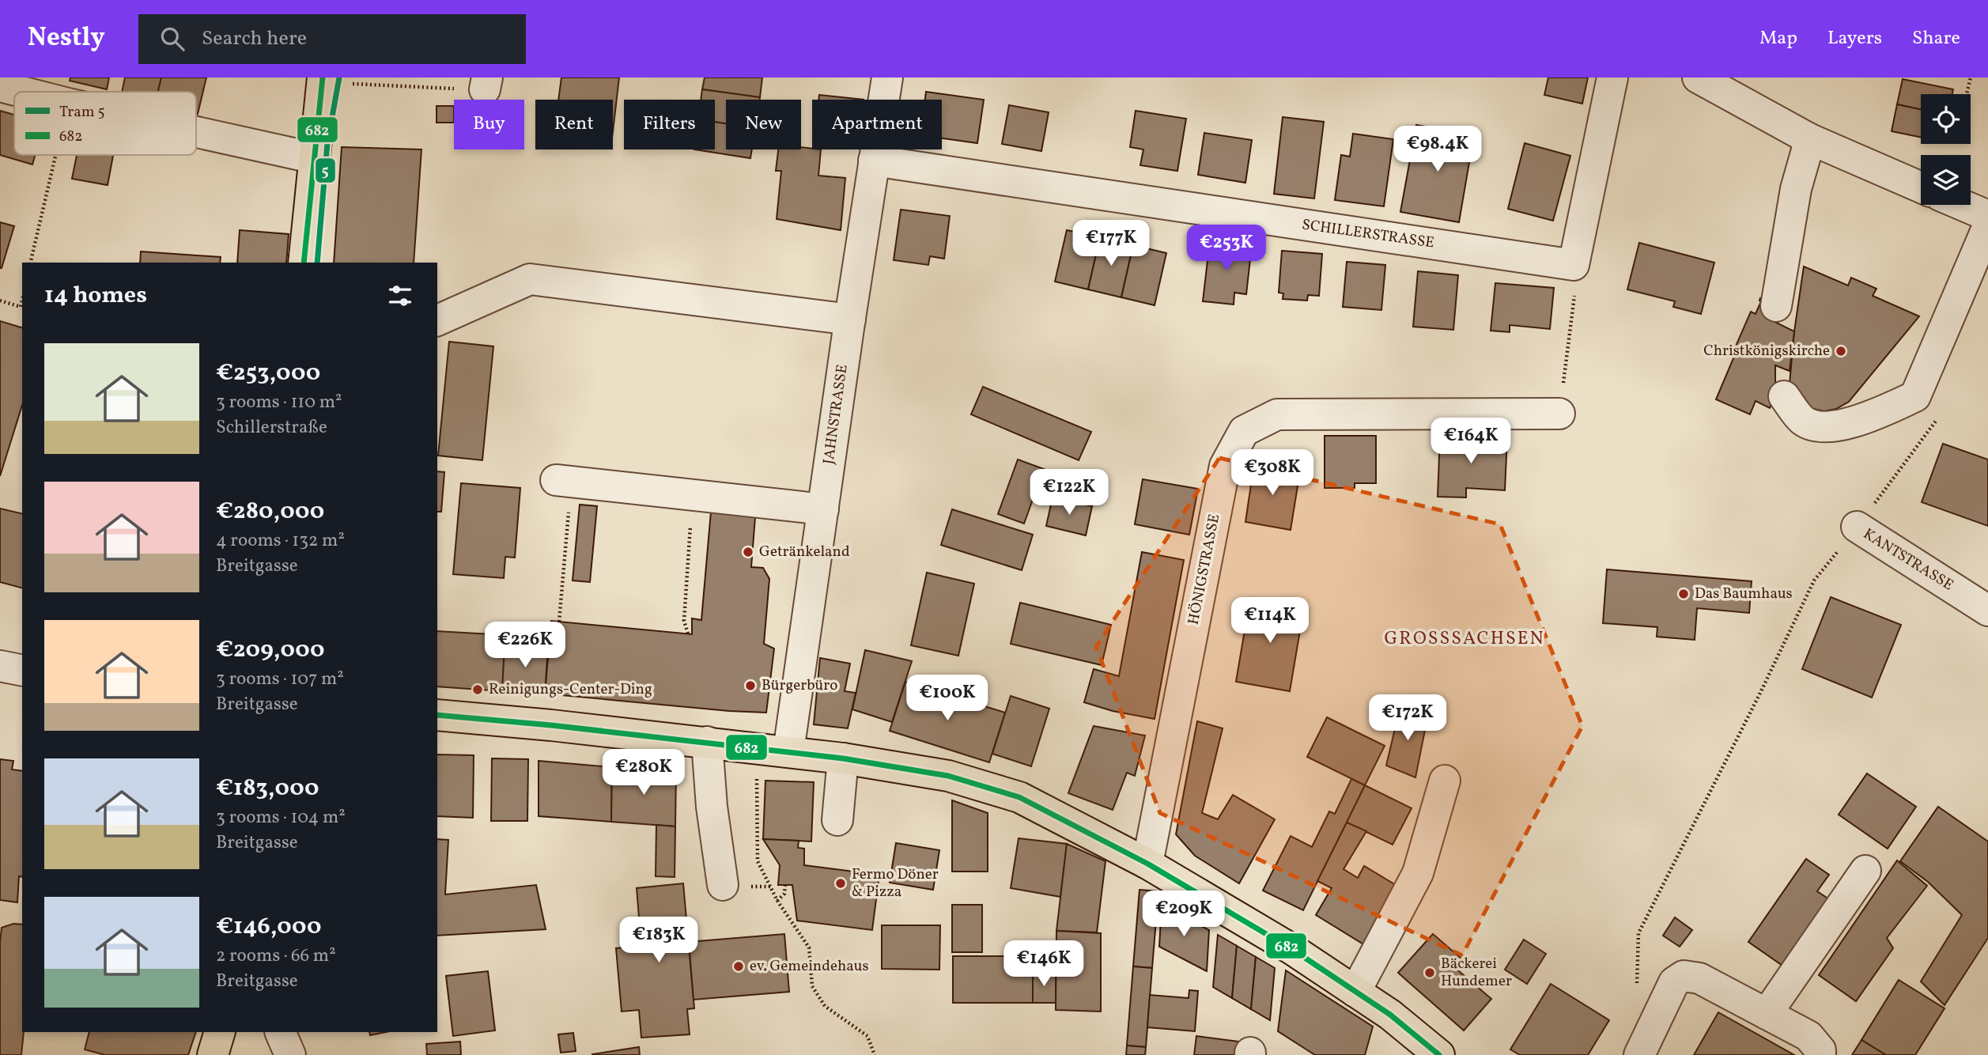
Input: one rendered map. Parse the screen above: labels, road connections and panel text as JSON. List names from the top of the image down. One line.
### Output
{"streets":{"street":["SCHILLERSTRASSE","JAHNSTRASSE","KANTSTRASSE","HÖNIGSTRASSE"]},"crossings":[["SCHILLERSTRASSE","JAHNSTRASSE"]],"districts":["GROSSSACHSEN"],"places":["Christkönigskirche","Getränkeland","Das Baumhaus","Bürgerbüro","Reinigungs-Center-Ding","Fermo Döner & Pizza","ev. Gemeindehaus","Bäckerei Hundemer"],"lines":["tram line 5","transit line 682"],"legend":["Tram 5","682"],"page":{"header":"Nestly","search":"Search here","nav":["Map","Layers","Share"],"chip":["Buy","Rent","Filters","New","Apartment"],"price":["€98.4K","€177K","€253K","€164K","€308K","€122K","€114K","€226K","€100K","€172K","€280K","€209K","€183K","€146K"],"heading":"14 homes","list":[{"name":"€253,000","note":"3 rooms · 110 m² · Schillerstraße"},{"name":"€280,000","note":"4 rooms · 132 m² · Breitgasse"},{"name":"€209,000","note":"3 rooms · 107 m² · Breitgasse"},{"name":"€183,000","note":"3 rooms · 104 m² · Breitgasse"},{"name":"€146,000","note":"2 rooms · 66 m² · Breitgasse"}]}}
